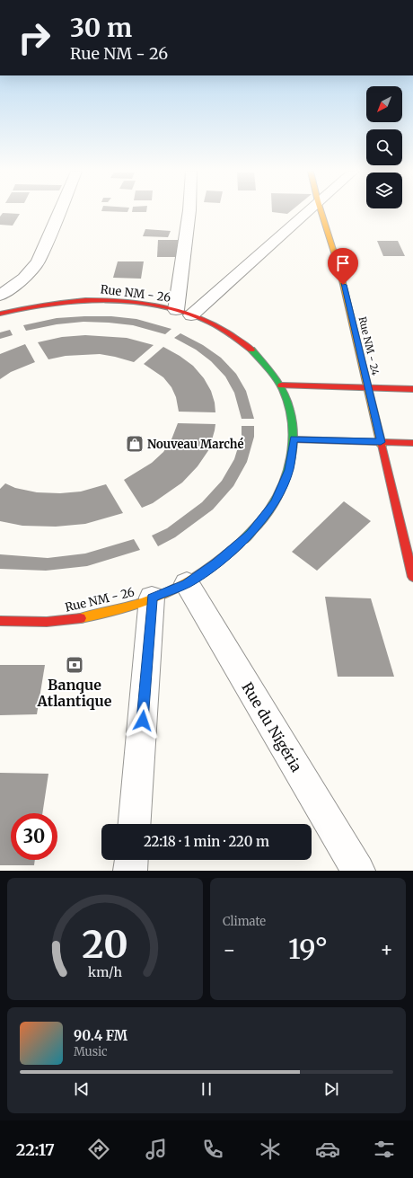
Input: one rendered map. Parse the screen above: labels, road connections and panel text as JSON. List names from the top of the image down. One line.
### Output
{"streets":{"street":["Rue NM - 26","Rue NM - 24","Rue du Nigéria"]},"crossings":[["Rue NM - 26","Rue du Nigéria"]],"places":{"shop":["Nouveau Marché"],"bank":["Banque Atlantique"]},"north":"bottom left","page":{"turn":["30 m","Rue NM - 26"],"limit":"30","trip":"22:18 · 1 min · 220 m","tile":"Climate","heat":["−","19°","+"],"song":["90.4 FM","Music"],"tabs":"22:17","gauge":["20","km/h"]}}
